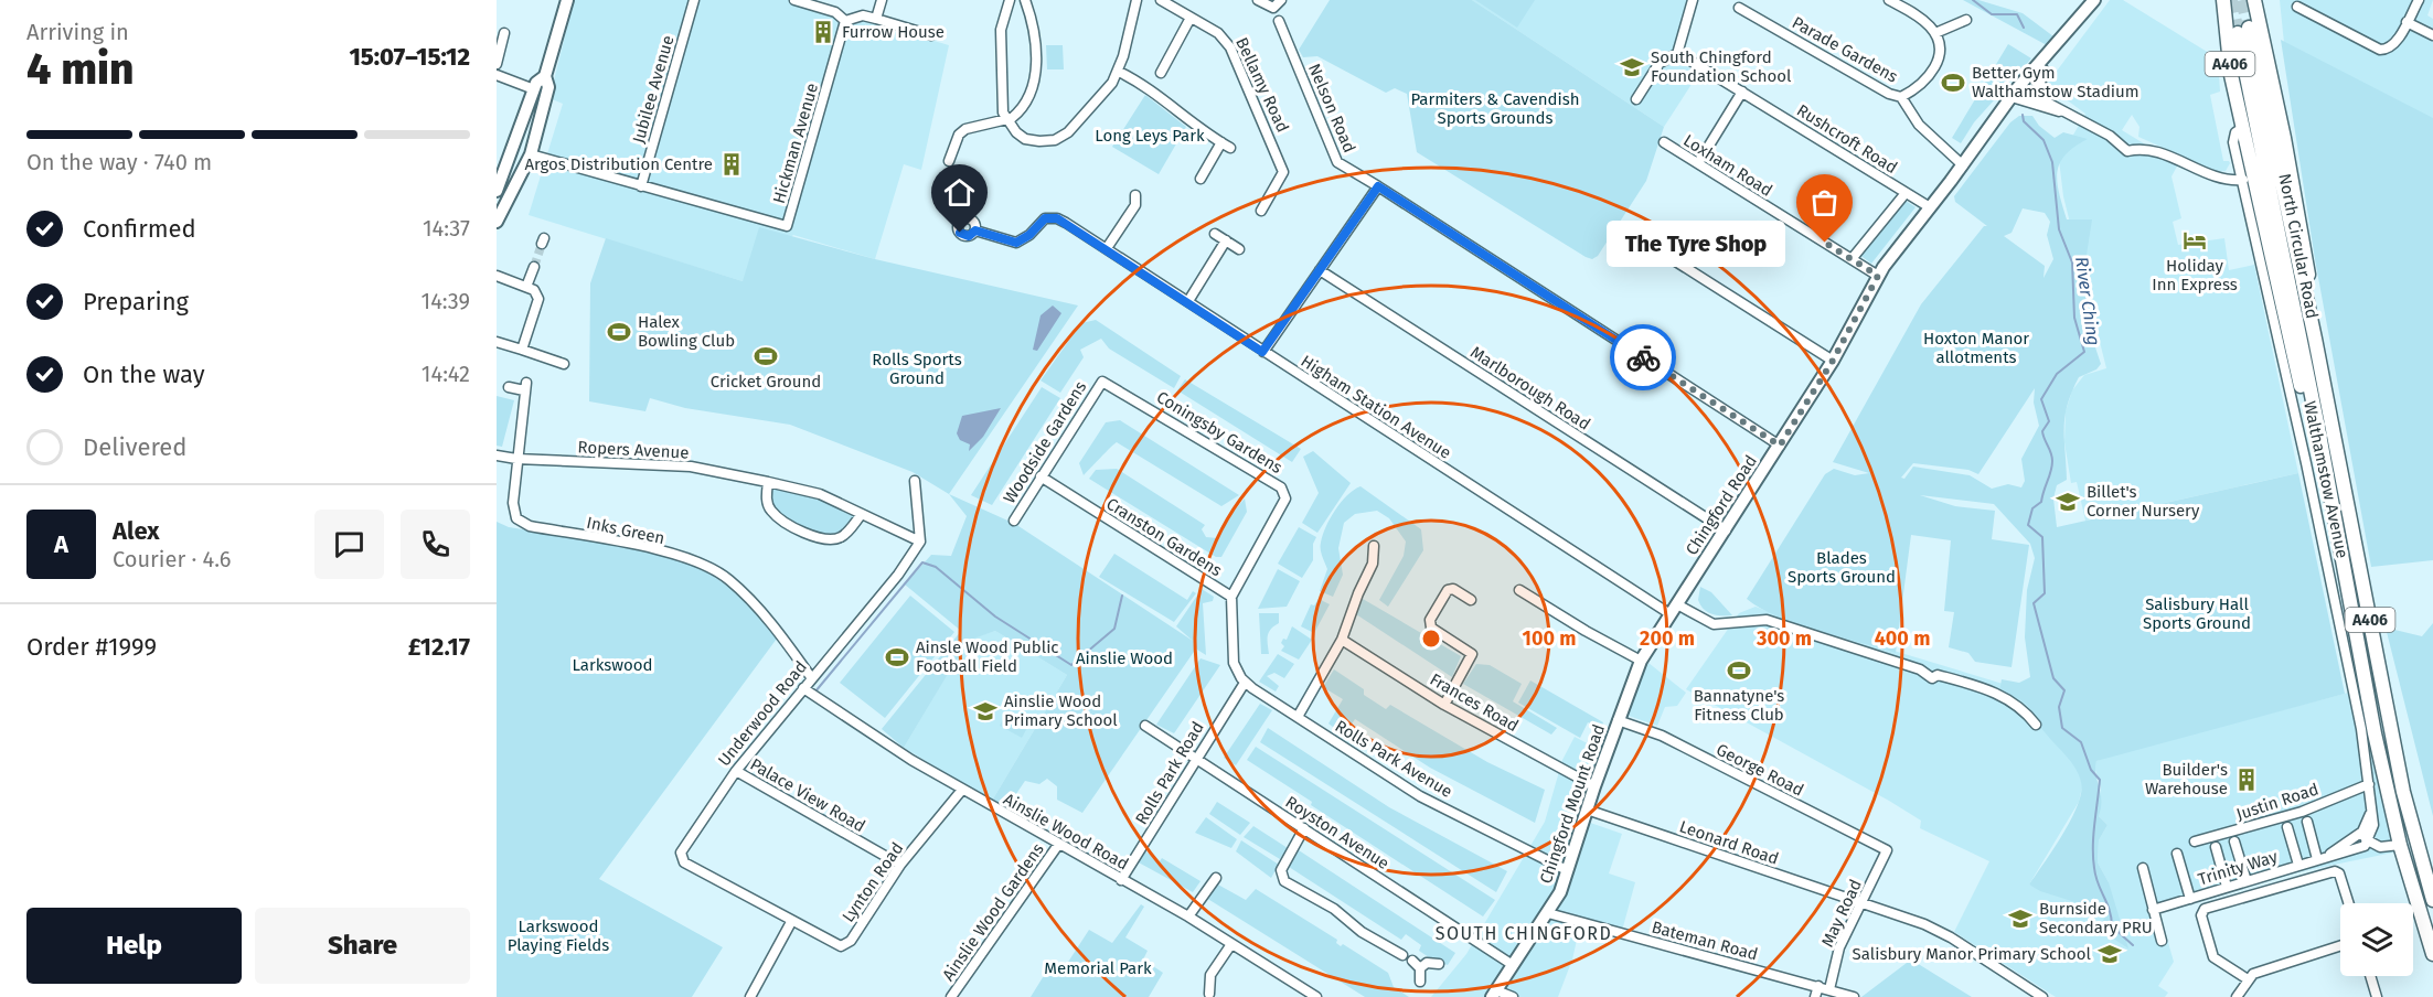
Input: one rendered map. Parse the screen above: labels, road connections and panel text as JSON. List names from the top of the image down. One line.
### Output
{"streets":{"highway":["A406","North Circular Road","Walthamstow Avenue"],"main road":["Chingford Road","Chingford Mount Road"],"street":["Parade Gardens","Bellamy Road","Jubilee Avenue","Nelson Road","Rushcroft Road","Hickman Avenue","Loxham Road","Marlborough Road","Higham Station Avenue","Coningsby Gardens","Woodside Gardens","Ropers Avenue","Inks Green","Cranston Gardens","Frances Road","Underwood Road","Rolls Park Avenue","George Road","Rolls Park Road","Palace View Road","Justin Road","Ainslie Wood Road","Royston Avenue","Leonard Road","Trinity Way","Lynton Road","Ainslie Wood Gardens","May Road","Bateman Road"]},"crossings":[["Parade Gardens","Chingford Road"],["A406","North Circular Road"],["A406","Walthamstow Avenue"],["Jubilee Avenue","Hickman Avenue"],["Nelson Road","Chingford Road"],["Rushcroft Road","Chingford Road"],["Loxham Road","Chingford Road"],["North Circular Road","Walthamstow Avenue"],["Marlborough Road","Chingford Road"],["Higham Station Avenue","Chingford Road"],["Higham Station Avenue","Chingford Mount Road"],["Coningsby Gardens","Woodside Gardens"],["Coningsby Gardens","Cranston Gardens"],["Woodside Gardens","Cranston Gardens"],["Ropers Avenue","Inks Green"],["Ropers Avenue","Underwood Road"],["Walthamstow Avenue","Justin Road"],["Walthamstow Avenue","Trinity Way"],["Chingford Road","Chingford Mount Road"],["Inks Green","Underwood Road"],["Cranston Gardens","Rolls Park Avenue"],["Cranston Gardens","Rolls Park Road"],["Frances Road","Chingford Mount Road"],["Underwood Road","Palace View Road"],["Underwood Road","Ainslie Wood Road"],["Underwood Road","Lynton Road"],["Rolls Park Avenue","Rolls Park Road"],["Rolls Park Avenue","Chingford Mount Road"],["George Road","Chingford Mount Road"],["George Road","May Road"],["Rolls Park Road","Ainslie Wood Road"],["Rolls Park Road","Royston Avenue"],["Palace View Road","Lynton Road"],["Chingford Mount Road","Royston Avenue"],["Chingford Mount Road","Leonard Road"],["Chingford Mount Road","Bateman Road"],["Ainslie Wood Road","Lynton Road"],["Ainslie Wood Road","Ainslie Wood Gardens"],["Leonard Road","May Road"],["May Road","Bateman Road"]],"districts":["SOUTH CHINGFORD"],"water":["River Ching"],"parks":["Parmiters & Cavendish Sports Grounds","Long Leys Park","Hoxton Manor allotments","Rolls Sports Ground","Blades Sports Ground","Salisbury Hall Sports Ground","Ainslie Wood","Larkswood","Larkswood Playing Fields","Memorial Park"],"places":{"building":["Furrow House","Argos Distribution Centre","Builder's Warehouse"],"school or university":["South Chingford Foundation School","Billet's Corner Nursery","Ainslie Wood Primary School","Burnside Secondary PRU","Salisbury Manor Primary School"],"sports":["Better Gym Walthamstow Stadium","Halex Bowling Club","Cricket Ground","Ainsle Wood Public Football Field","Bannatyne's Fitness Club"],"hotel":["Holiday Inn Express"],"other":["The Tyre Shop"]},"page":{"heading":["4 min","Arriving in","15:07–15:12"],"panel":["Alex","Courier · 4.6","Order #1999","£12.17"],"bar":"On the way · 740 m","list":[["Confirmed","14:37"],["Preparing","14:39"],["On the way","14:42"],"Delivered"],"bubble":"The Tyre Shop","round":"A","buttons":["Help","Share"]},"rings":["100 m","200 m","300 m","400 m"]}
